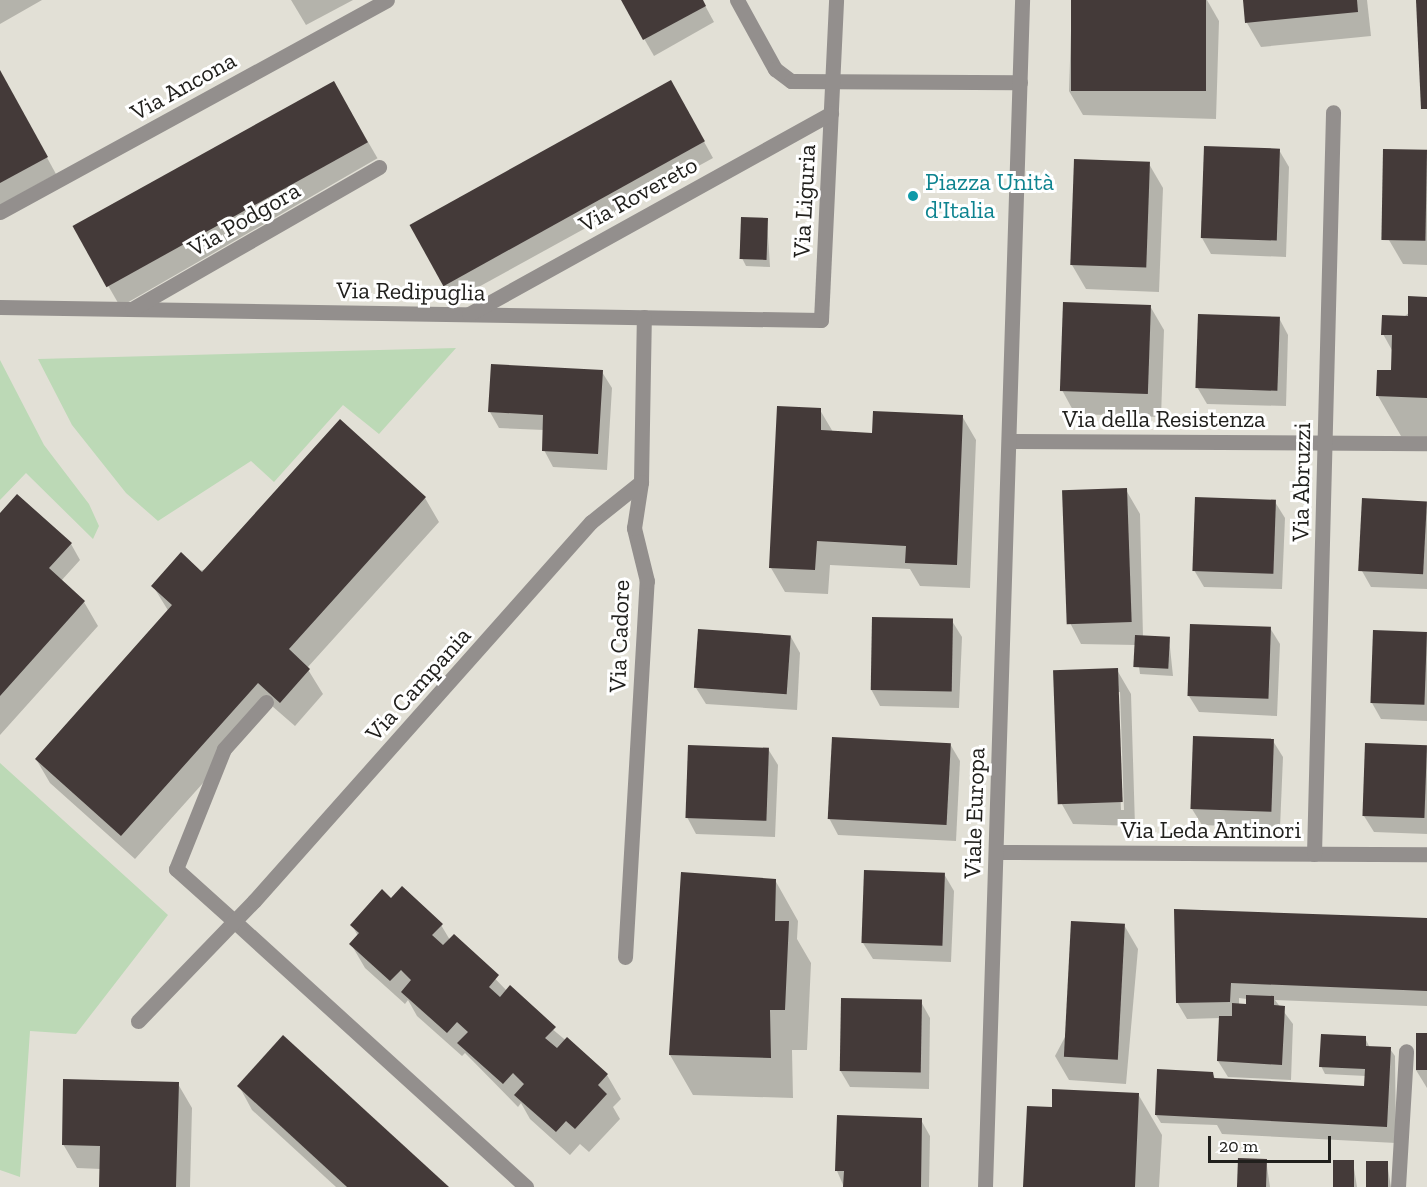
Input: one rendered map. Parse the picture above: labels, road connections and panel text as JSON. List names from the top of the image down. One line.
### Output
{"streets":{"street":["Via Ancona","Via Rovereto","Via Liguria","Via Podgora","Via Redipuglia","Via della Resistenza","Via Abruzzi","Via Cadore","Via Campania","Viale Europa","Via Leda Antinori"]},"crossings":[["Via Rovereto","Via Liguria"],["Via Rovereto","Via Redipuglia"],["Via Liguria","Via Redipuglia"],["Via Podgora","Via Redipuglia"],["Via Redipuglia","Via Cadore"],["Via della Resistenza","Via Abruzzi"],["Via della Resistenza","Viale Europa"],["Via Abruzzi","Via Leda Antinori"],["Via Cadore","Via Campania"],["Viale Europa","Via Leda Antinori"]],"places":["Piazza Unità d'Italia"],"scale_bar":"20 m"}
